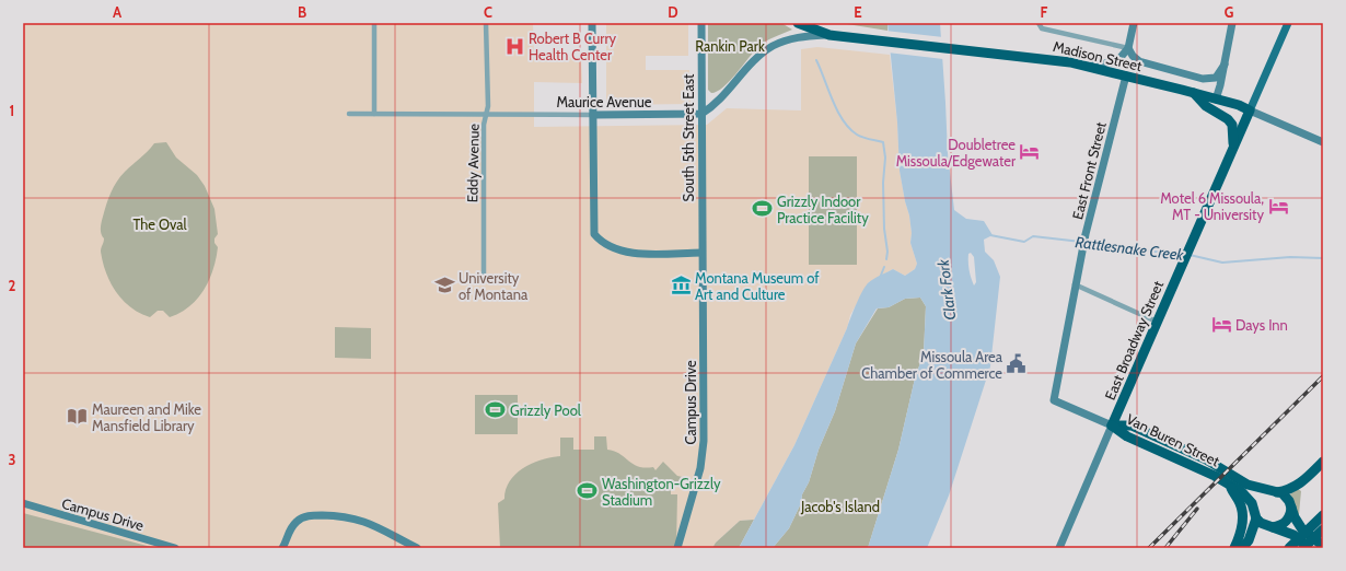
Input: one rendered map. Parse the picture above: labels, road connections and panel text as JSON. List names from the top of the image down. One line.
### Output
{"streets":{"highway":["Madison Street","East Broadway Street","Van Buren Street"],"street":["Maurice Avenue","South 5th Street East","Eddy Avenue","East Front Street","Campus Drive"]},"crossings":[["Madison Street","East Front Street"],["Madison Street","East Broadway Street"],["Maurice Avenue","South 5th Street East"],["Maurice Avenue","Eddy Avenue"],["South 5th Street East","Campus Drive"],["East Front Street","East Broadway Street"],["East Front Street","Van Buren Street"],["East Broadway Street","Van Buren Street"]],"water":["Rattlesnake Creek","Clark Fork"],"parks":["Rankin Park","The Oval","Jacob's Island"],"places":{"hospital":["Robert B Curry Health Center"],"hotel":["Doubletree Missoula/Edgewater","Motel 6 Missoula, MT - University","Days Inn"],"sports":["Grizzly Indoor Practice Facility","Grizzly Pool","Washington-Grizzly Stadium"],"school or university":["University of Montana"],"museum":["Montana Museum of Art and Culture"],"public building":["Missoula Area Chamber of Commerce"],"library":["Maureen and Mike Mansfield Library"]},"grid":{"columns":["A","B","C","D","E","F","G"],"rows":["1","2","3"]}}
